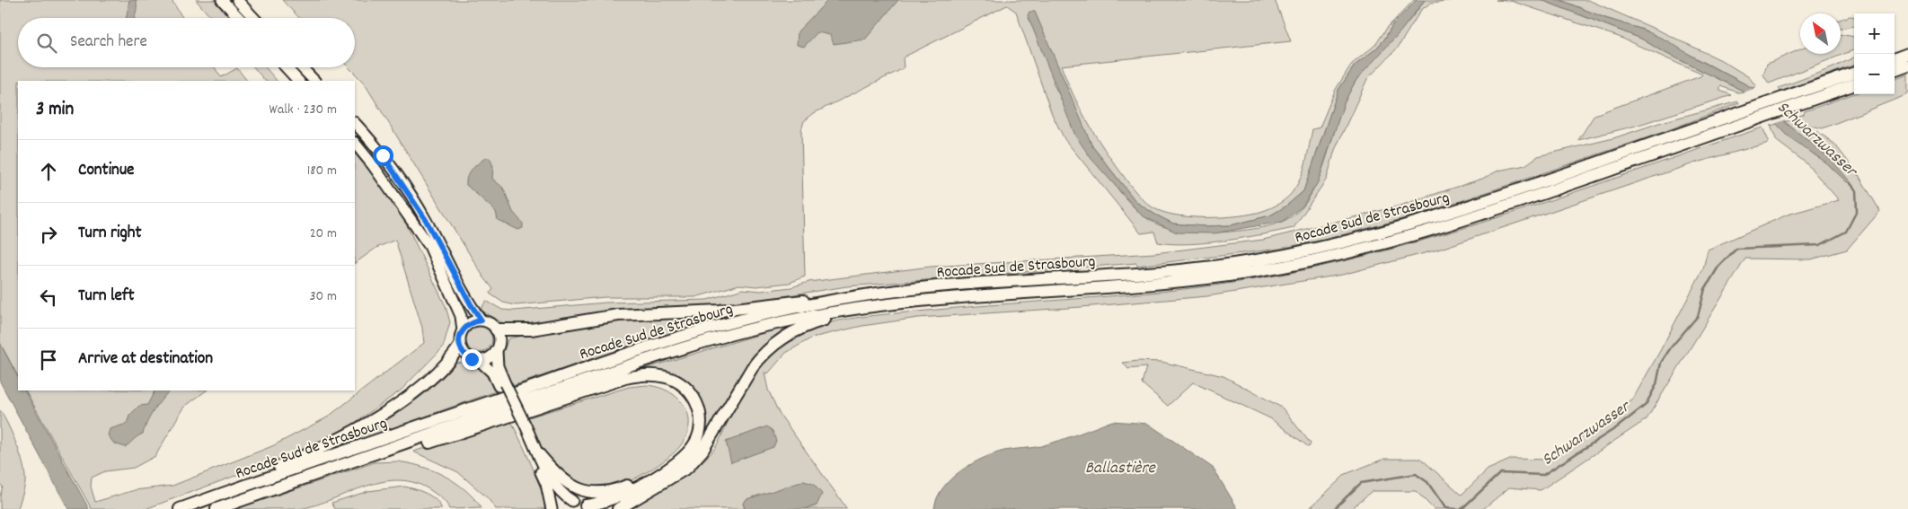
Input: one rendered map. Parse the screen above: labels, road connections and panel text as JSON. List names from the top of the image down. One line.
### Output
{"streets":{"highway":["Rocade Sud de Strasbourg"]},"water":["Schwarzwasser","Ballastière"],"north":"top left","page":{"map_buttons":["+","−"],"search":"Search here","heading":["3 min","Walk · 230 m"],"list":[["Continue","180 m"],["Turn right","20 m"],["Turn left","30 m"],"Arrive at destination"]}}
